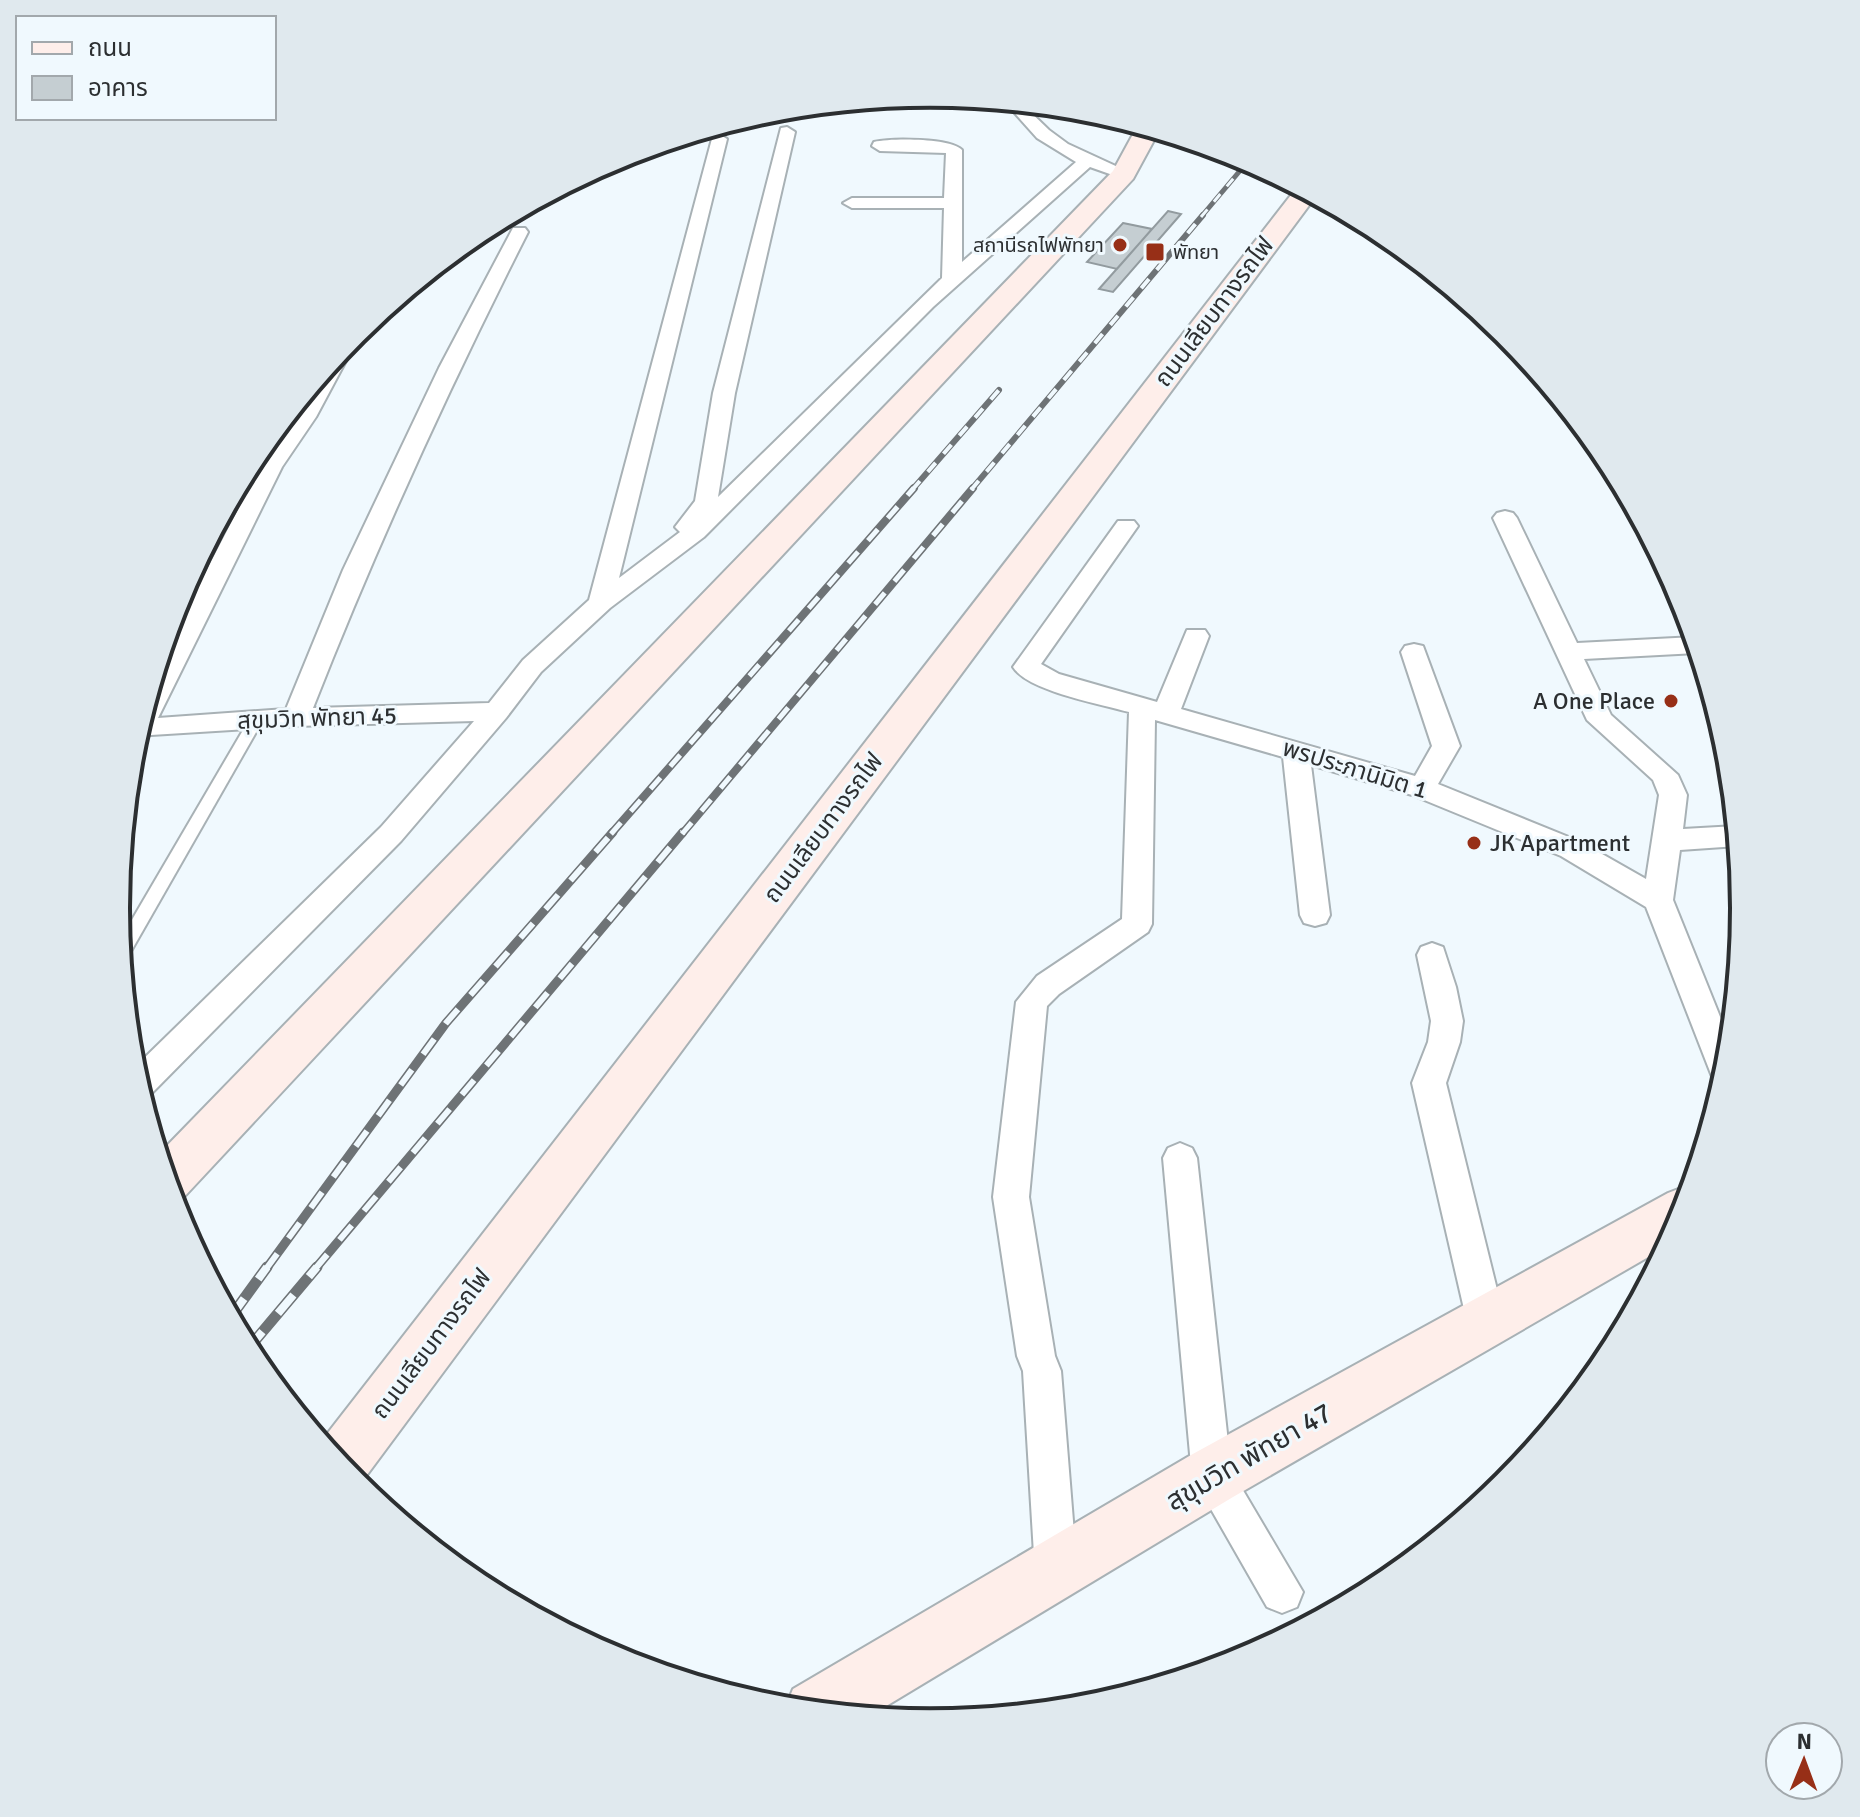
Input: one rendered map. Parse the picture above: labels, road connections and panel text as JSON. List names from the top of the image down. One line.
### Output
{"streets":{"street":["ถนนเลียบทางรถไฟ","สุขุมวิท พัทยา 45","พรประภานิมิต 1","สุขุมวิท พัทยา 47"]},"places":{"other":["สถานีรถไฟพัทยา","A One Place","JK Apartment"],"transit":["พัทยา"]},"legend":["ถนน","อาคาร"],"north":"top"}
